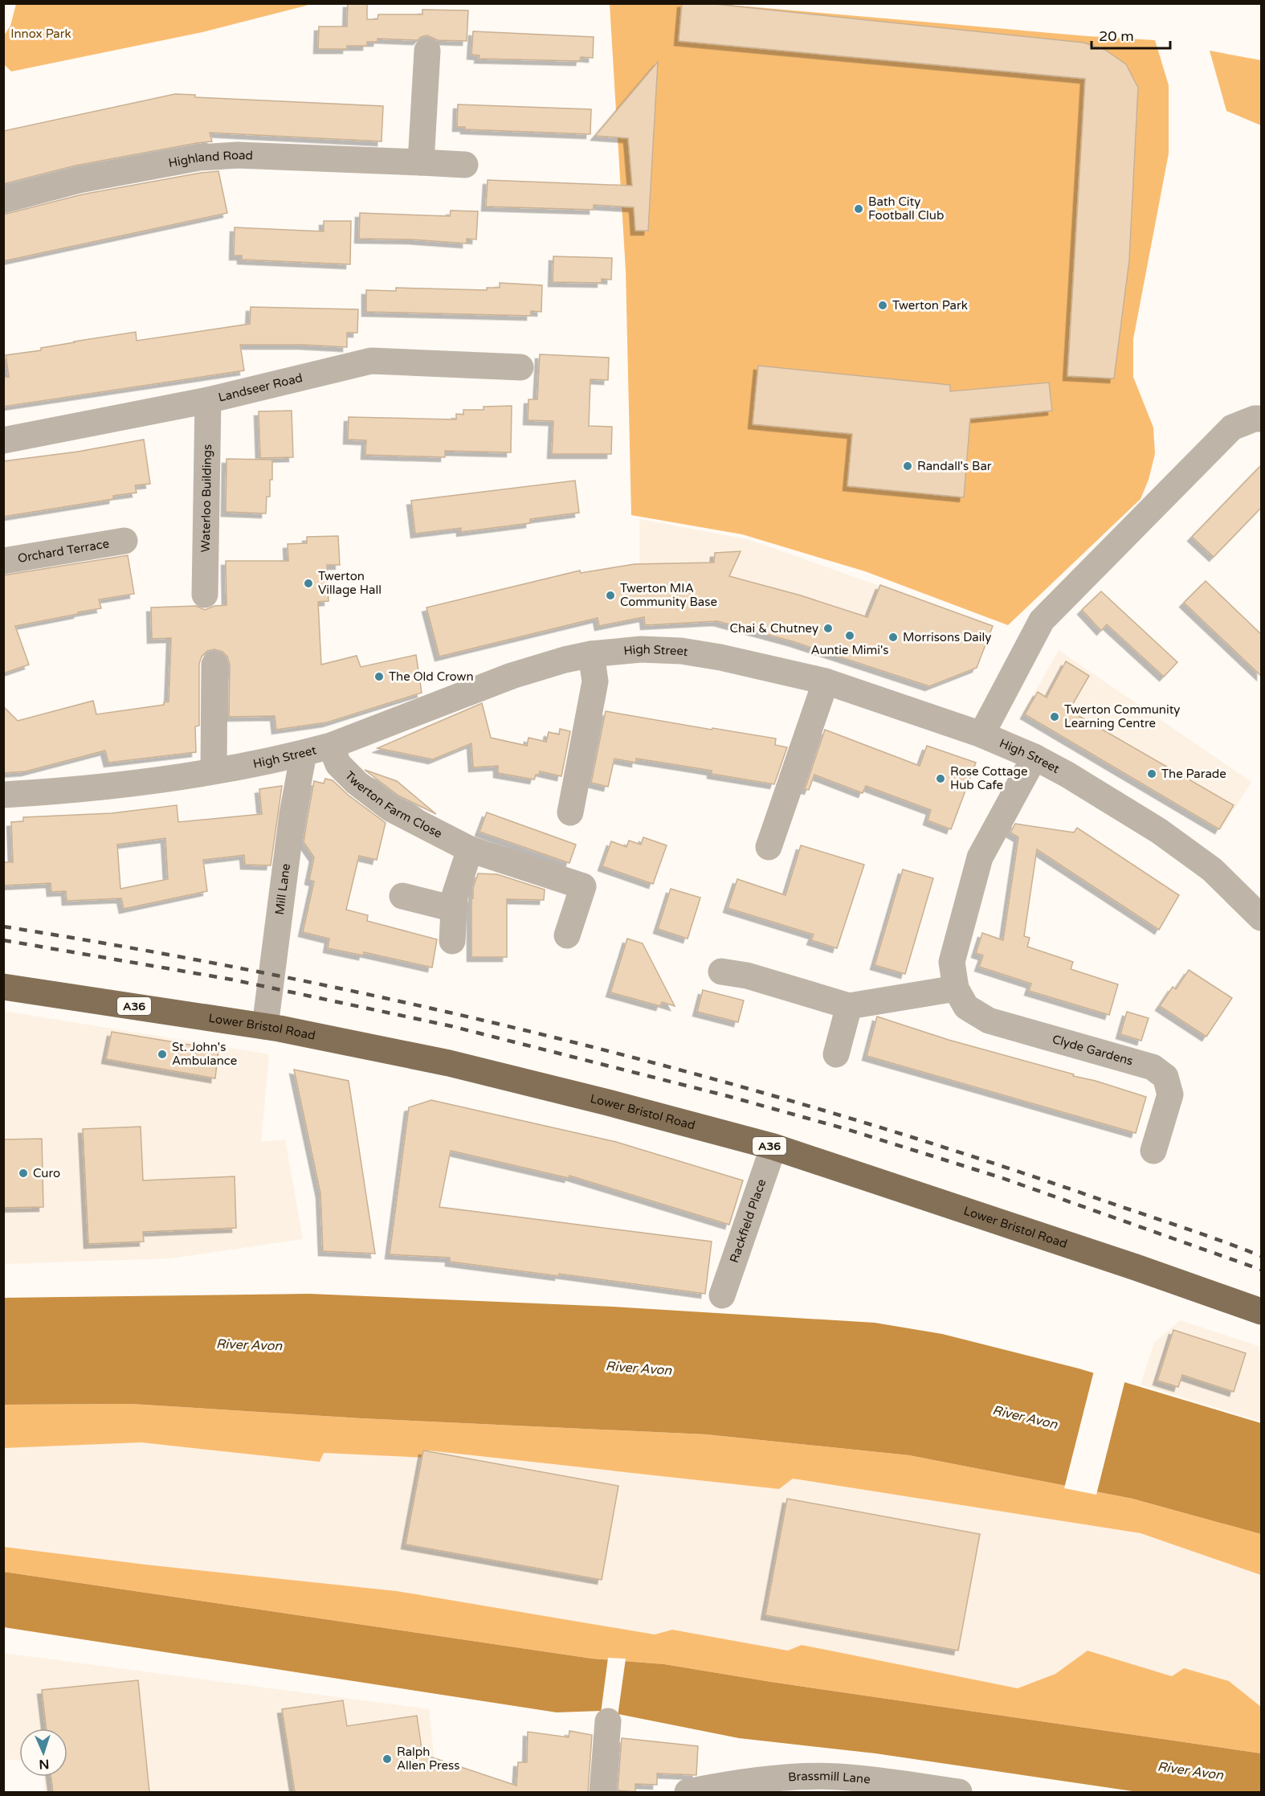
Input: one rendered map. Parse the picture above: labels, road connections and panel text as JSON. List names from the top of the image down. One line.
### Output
{"streets":{"highway":["A36","Lower Bristol Road"],"street":["Highland Road","Landseer Road","Waterloo Buildings","Orchard Terrace","High Street","Twerton Farm Close","Mill Lane","Clyde Gardens","Rackfield Place","Brassmill Lane"]},"crossings":[["Landseer Road","Waterloo Buildings"],["High Street","Twerton Farm Close"],["High Street","Mill Lane"],["High Street","Clyde Gardens"],["Mill Lane","Lower Bristol Road"],["Lower Bristol Road","Rackfield Place"]],"water":["River Avon"],"parks":["Innox Park"],"places":["Bath City Football Club","Twerton Park","Randall's Bar","Twerton Village Hall","Twerton MIA Community Base","Chai & Chutney","Auntie Mimi's","Morrisons Daily","The Old Crown","Twerton Community Learning Centre","The Parade","Rose Cottage Hub Cafe","St. John's Ambulance","Curo","Ralph Allen Press"],"scale_bar":"20 m","north":"bottom"}
